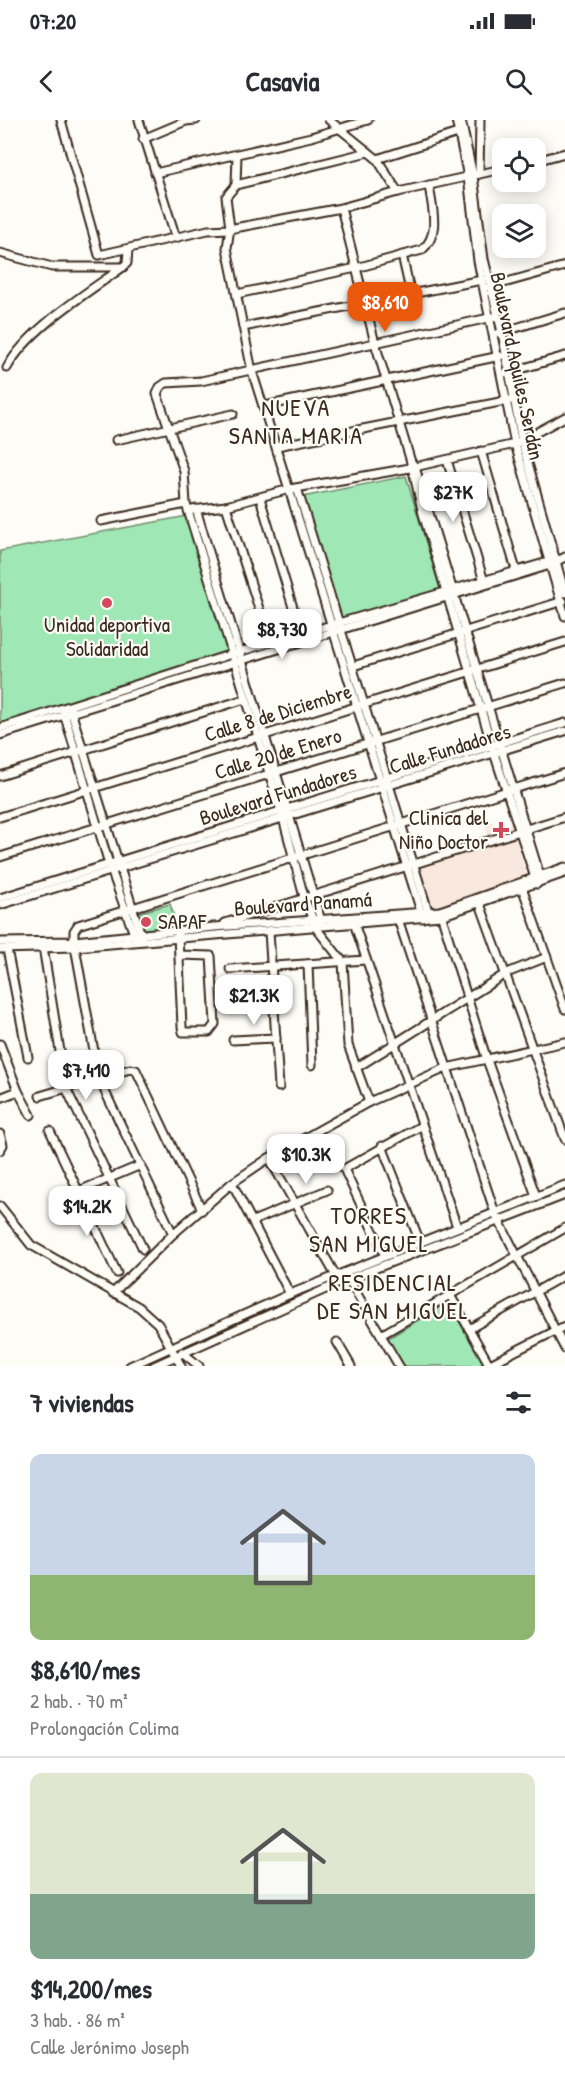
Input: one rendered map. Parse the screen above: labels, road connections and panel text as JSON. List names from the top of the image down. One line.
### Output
{"streets":{"street":["Boulevard Aquiles Serdán","Calle 8 de Diciembre","Calle Fundadores","Calle 20 de Enero","Boulevard Panamá"]},"districts":["NUEVA SANTA MARIA","TORRES SAN MIGUEL","RESIDENCIAL DE SAN MIGUEL"],"places":{"other":["Unidad deportiva Solidaridad","SAPAF"],"health":["Clinica del Niño Doctor"]},"page":{"status":"07:20","header":"Casavia","price":["$8,610","$27K","$8,730","$21.3K","$7,410","$10.3K","$14.2K"],"heading":"7 viviendas","list":[{"name":"$8,610/mes","note":"2 hab. · 70 m² · Prolongación Colima"},{"name":"$14,200/mes","note":"3 hab. · 86 m² · Calle Jerónimo Joseph"}]}}
